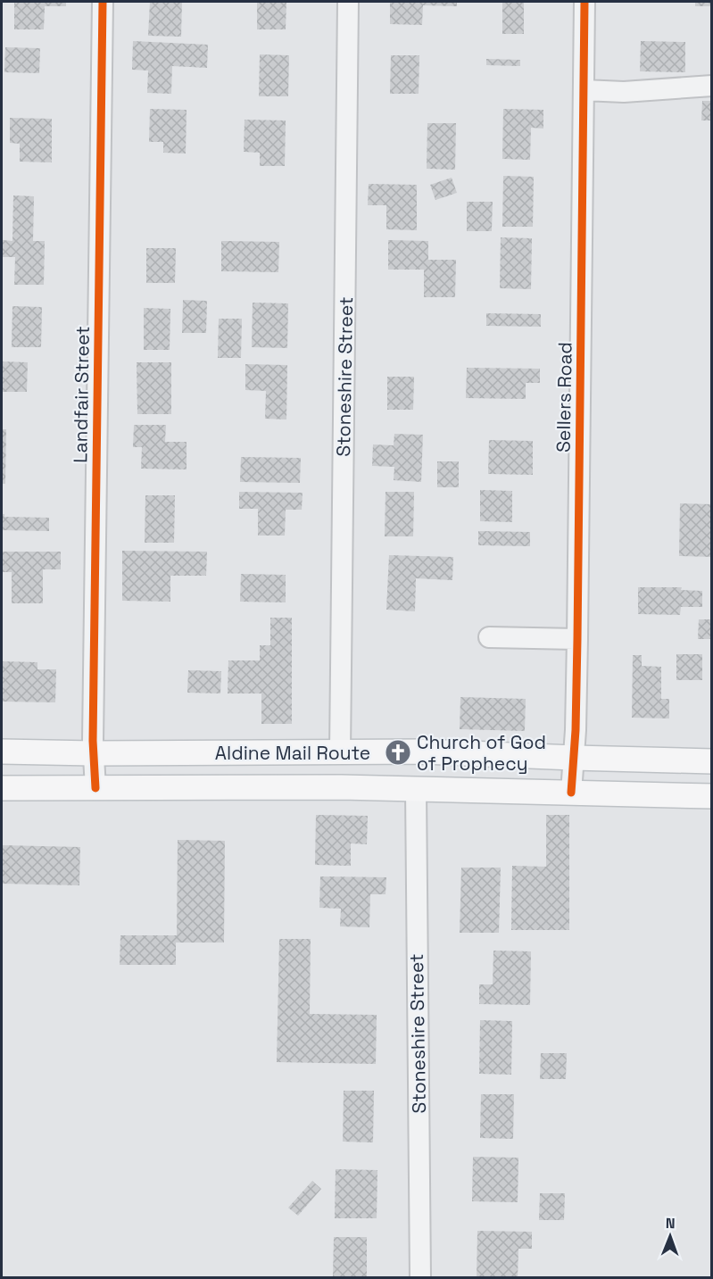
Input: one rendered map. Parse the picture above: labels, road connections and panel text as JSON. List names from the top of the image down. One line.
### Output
{"streets":{"main road":["Aldine Mail Route"],"street":["Stoneshire Street","Landfair Street","Sellers Road"]},"crossings":[["Stoneshire Street","Aldine Mail Route"],["Landfair Street","Aldine Mail Route"],["Sellers Road","Aldine Mail Route"]],"places":{"church":["Church of God of Prophecy"]},"north":"top"}
